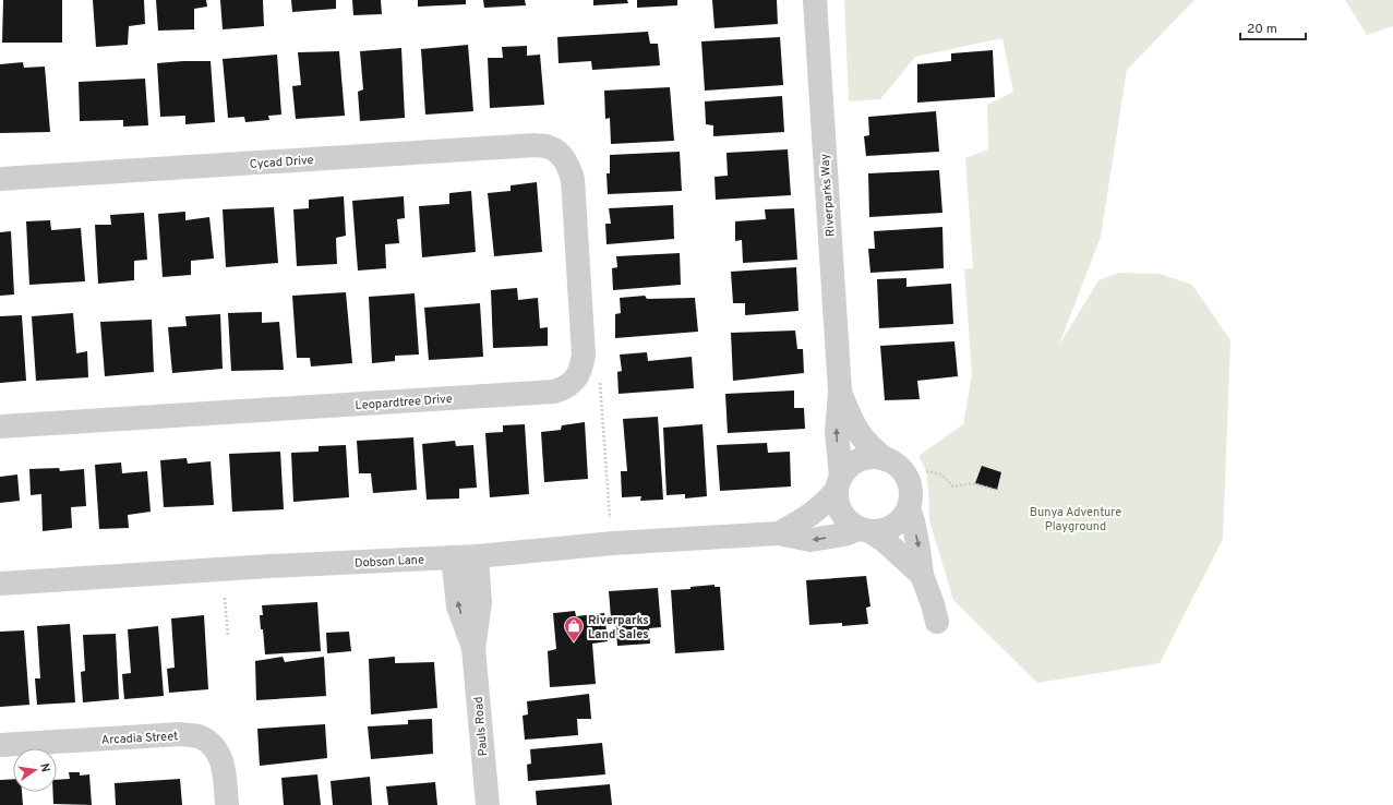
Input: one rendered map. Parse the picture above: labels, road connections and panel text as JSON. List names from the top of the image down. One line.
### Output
{"streets":{"street":["Cycad Drive","Riverparks Way","Leopardtree Drive","Dobson Lane","Pauls Road","Arcadia Street"]},"crossings":[["Cycad Drive","Leopardtree Drive"],["Riverparks Way","Dobson Lane"],["Dobson Lane","Pauls Road"]],"parks":["Bunya Adventure Playground"],"places":{"shop":["Riverparks Land Sales"]},"scale_bar":"20 m","north":"right"}
